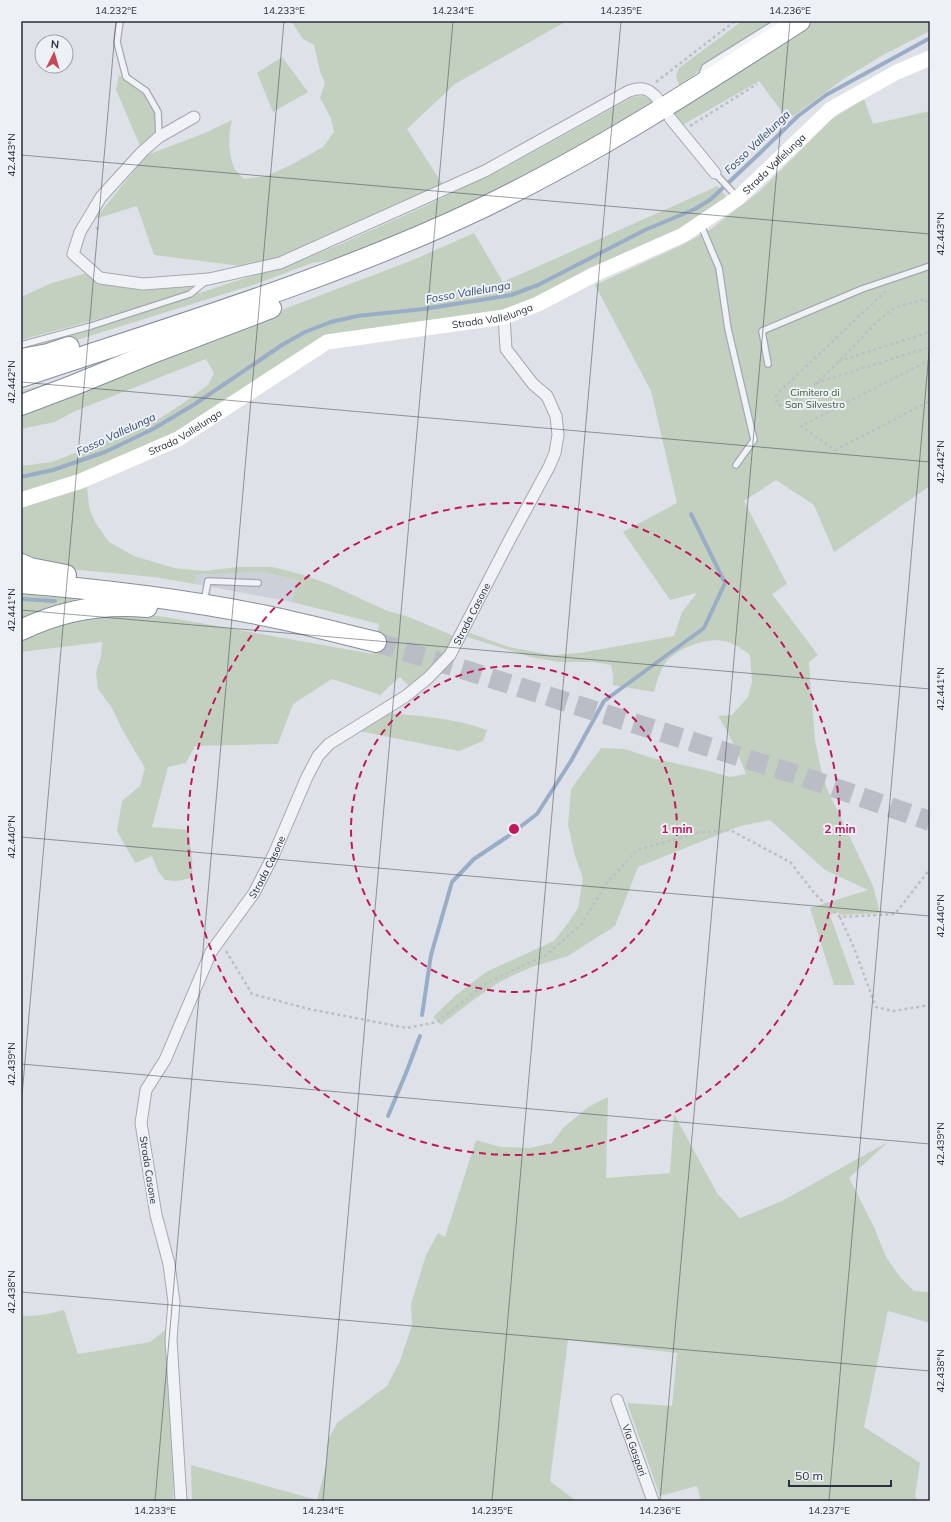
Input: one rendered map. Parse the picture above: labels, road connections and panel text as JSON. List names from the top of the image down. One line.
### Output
{"streets":{"street":["Strada Vallelunga","Strada Casone","Via Gaspari"]},"crossings":[["Strada Vallelunga","Strada Casone"]],"water":["Fosso Vallelunga"],"parks":["Cimitero di San Silvestro"],"scale_bar":"50 m","north":"top","coordinates":["14.232°E","14.233°E","14.234°E","14.235°E","14.236°E","42.443°N","42.442°N","42.441°N","42.440°N","42.439°N","42.438°N","14.237°E"],"rings":["1 min","2 min"]}
